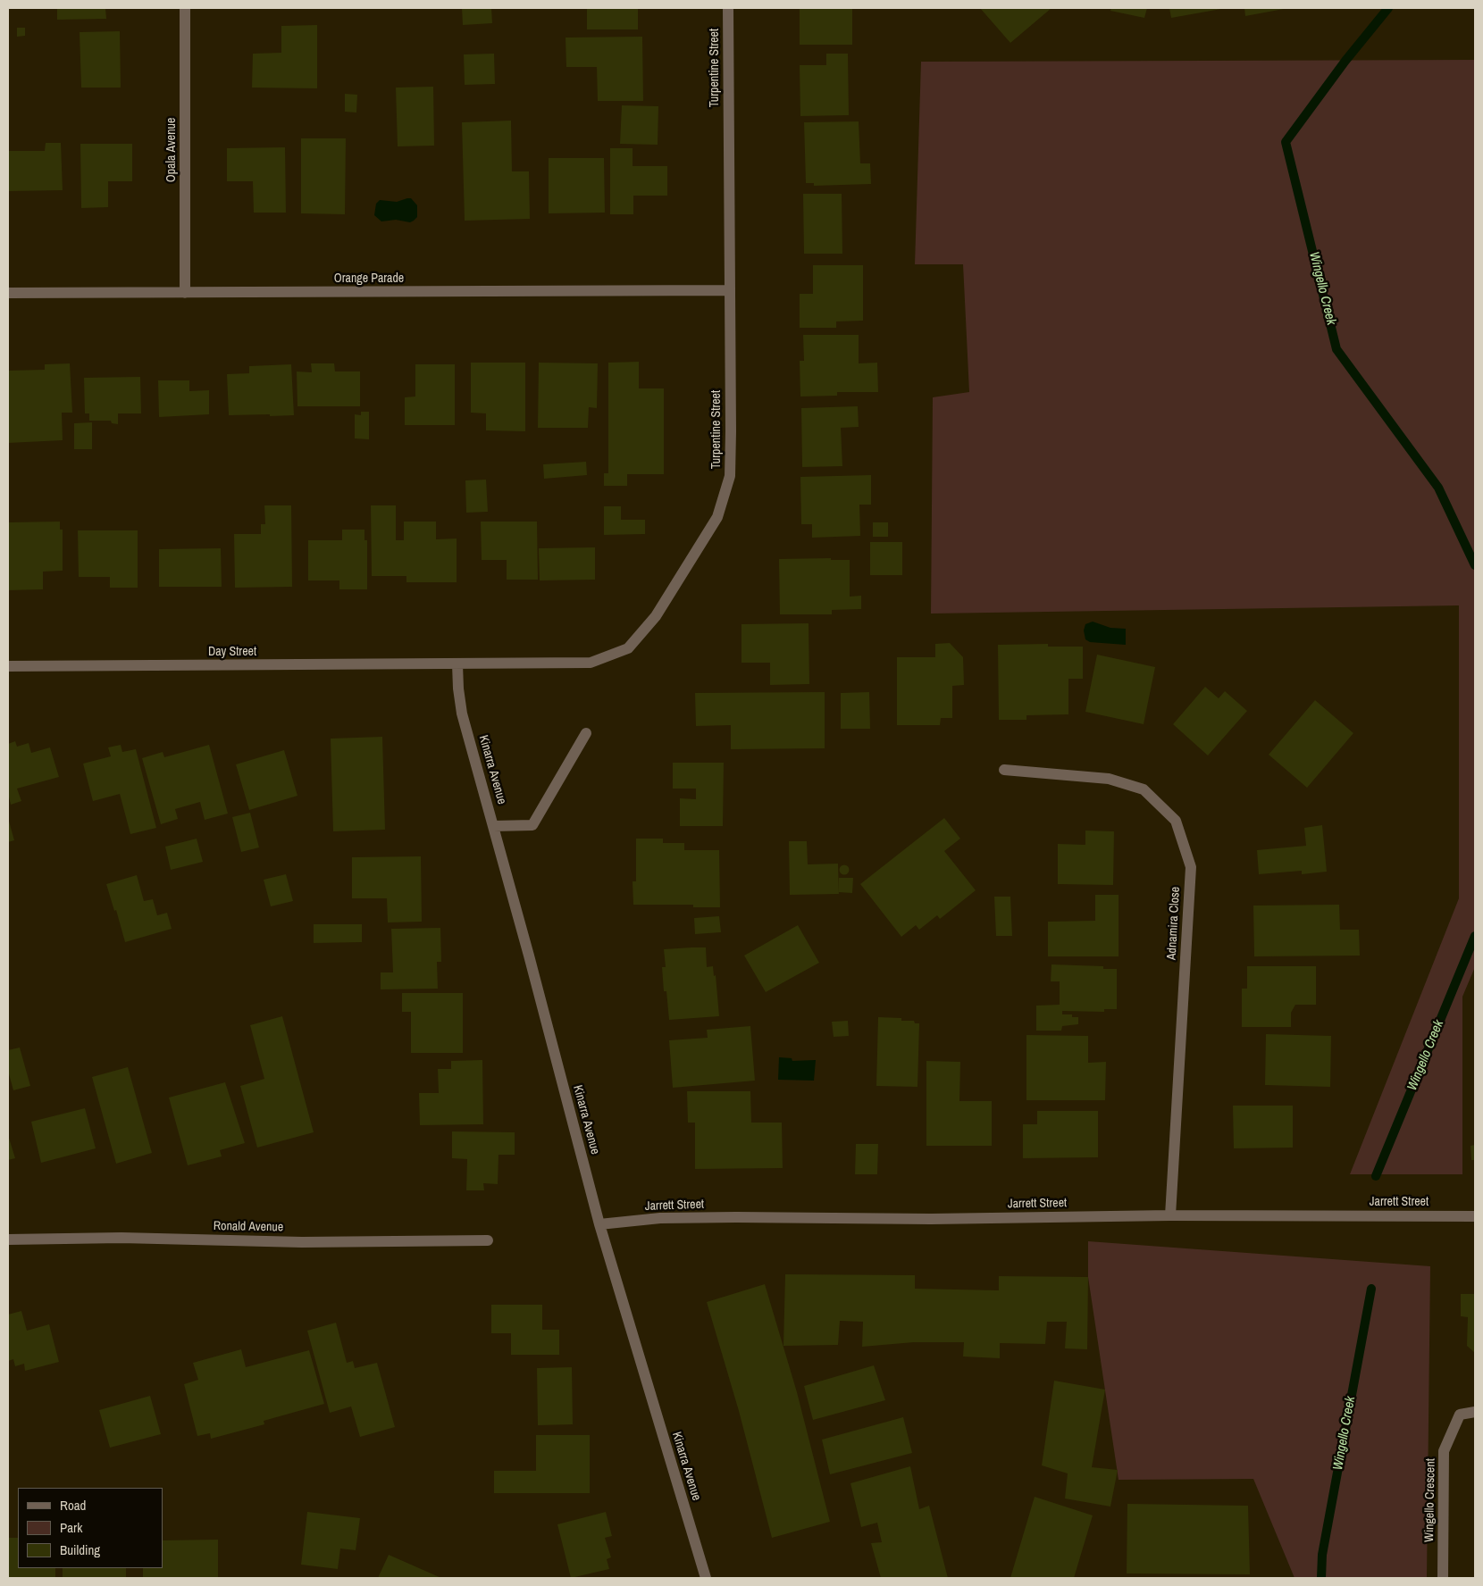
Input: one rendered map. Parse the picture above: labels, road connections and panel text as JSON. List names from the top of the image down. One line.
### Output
{"streets":{"street":["Turpentine Street","Opala Avenue","Orange Parade","Day Street","Kinarra Avenue","Adnamira Close","Jarrett Street","Ronald Avenue","Wingello Crescent"]},"crossings":[["Turpentine Street","Orange Parade"],["Turpentine Street","Day Street"],["Turpentine Street","Kinarra Avenue"],["Opala Avenue","Orange Parade"],["Day Street","Kinarra Avenue"],["Kinarra Avenue","Jarrett Street"],["Adnamira Close","Jarrett Street"]],"water":["Wingello Creek"],"legend":["Road","Park","Building"]}
